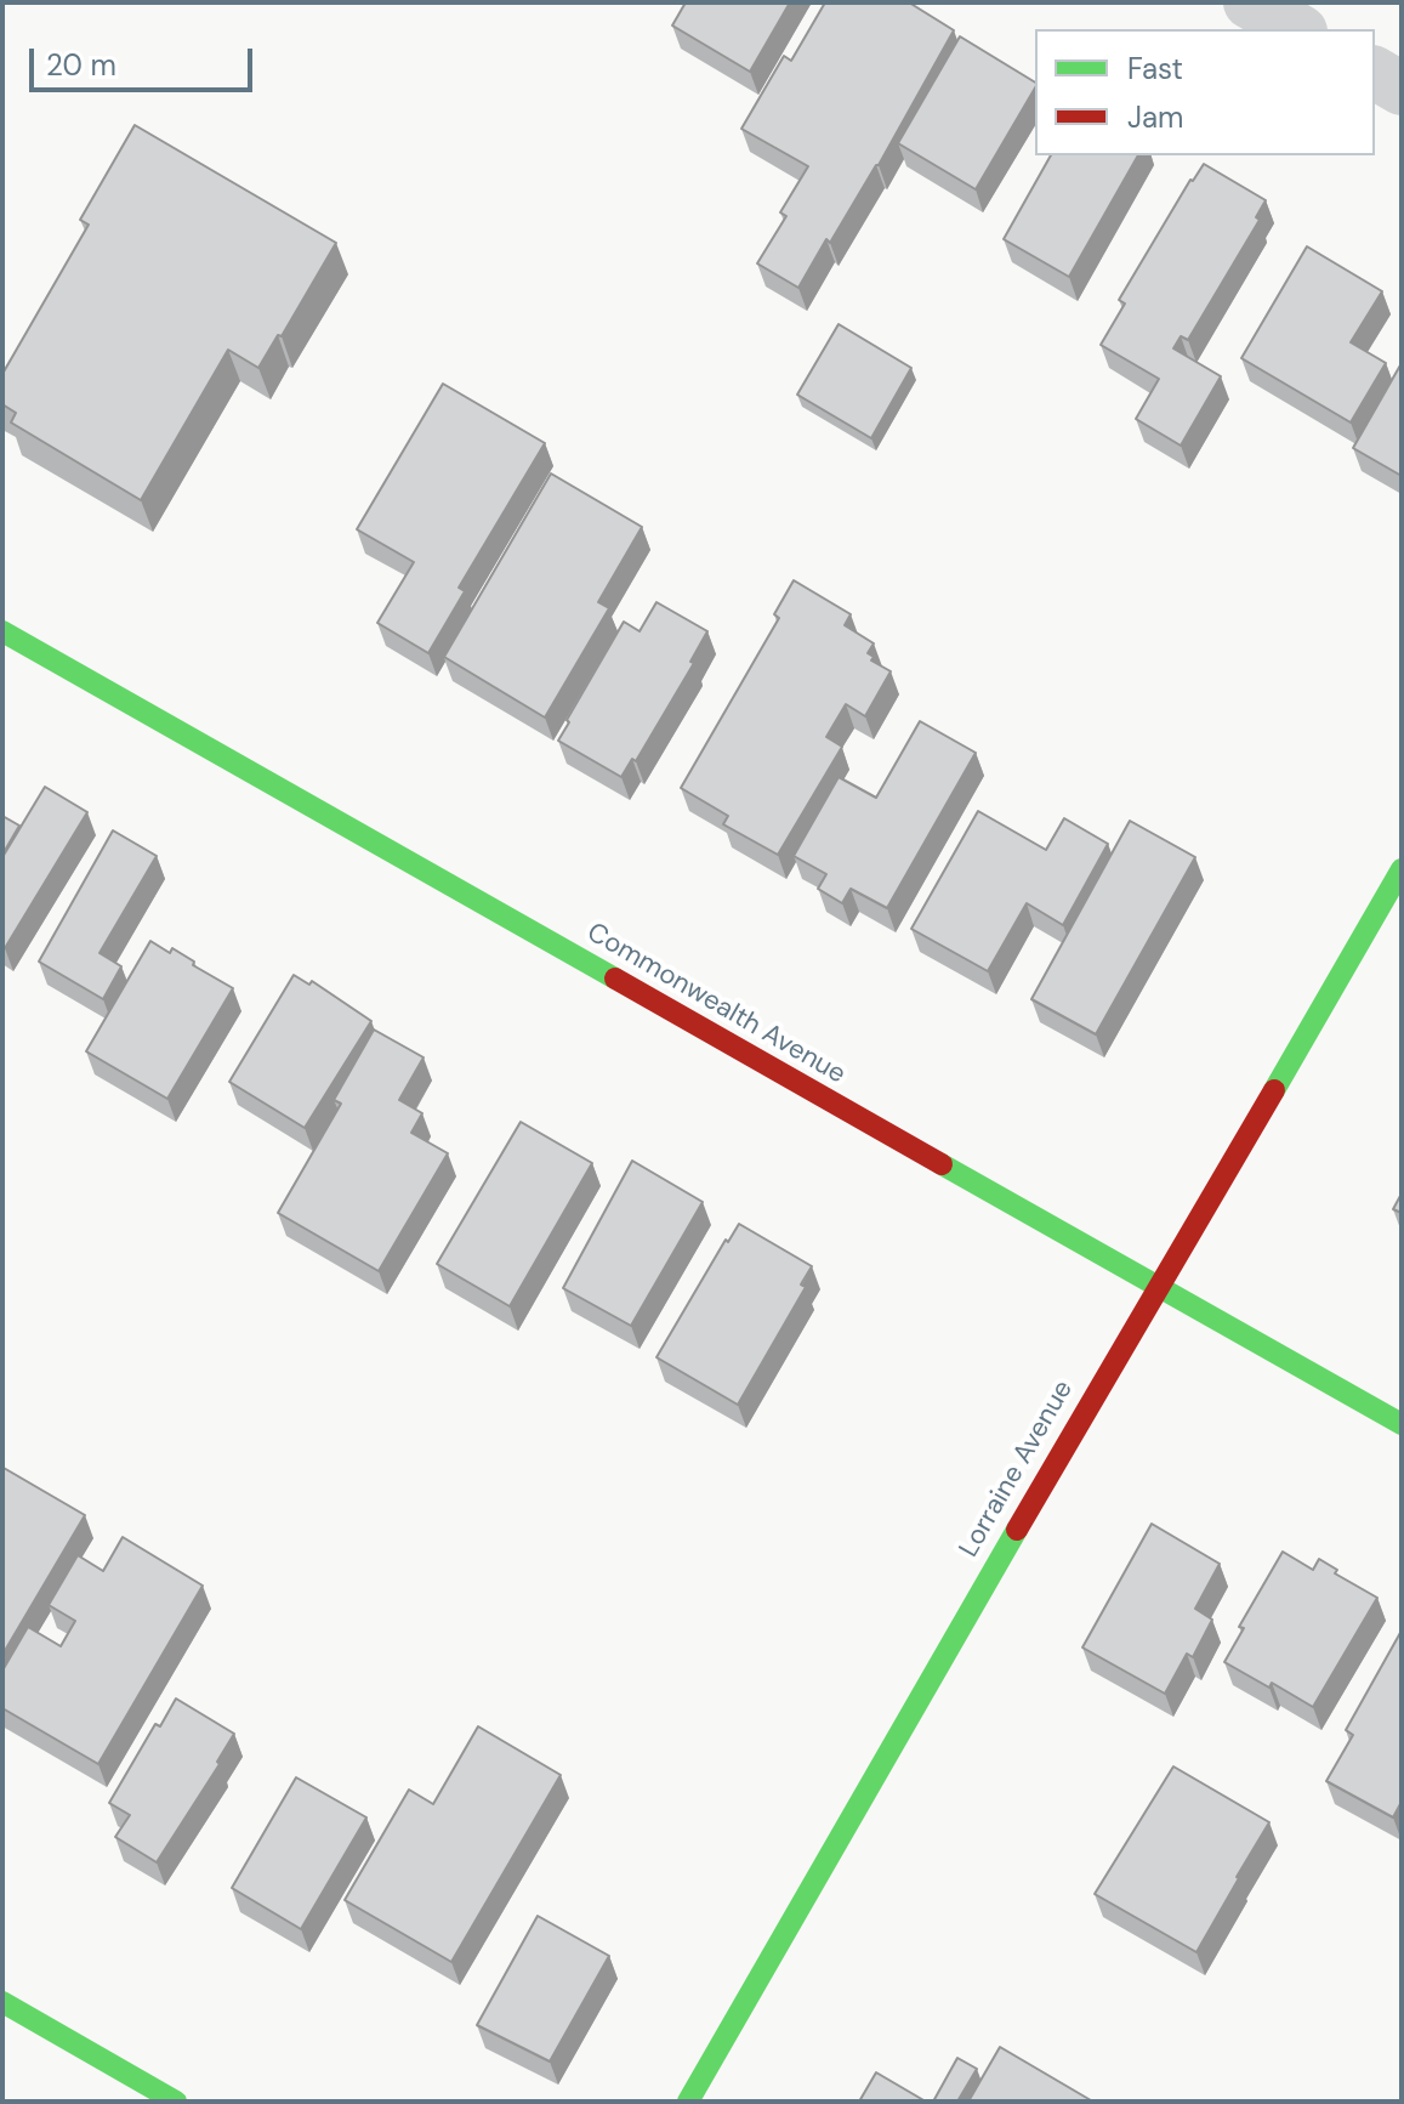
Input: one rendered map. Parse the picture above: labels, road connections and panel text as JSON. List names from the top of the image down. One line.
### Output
{"streets":{"street":["Commonwealth Avenue","Lorraine Avenue"]},"crossings":[["Commonwealth Avenue","Lorraine Avenue"]],"legend":["Fast","Jam"],"scale_bar":"20 m"}
